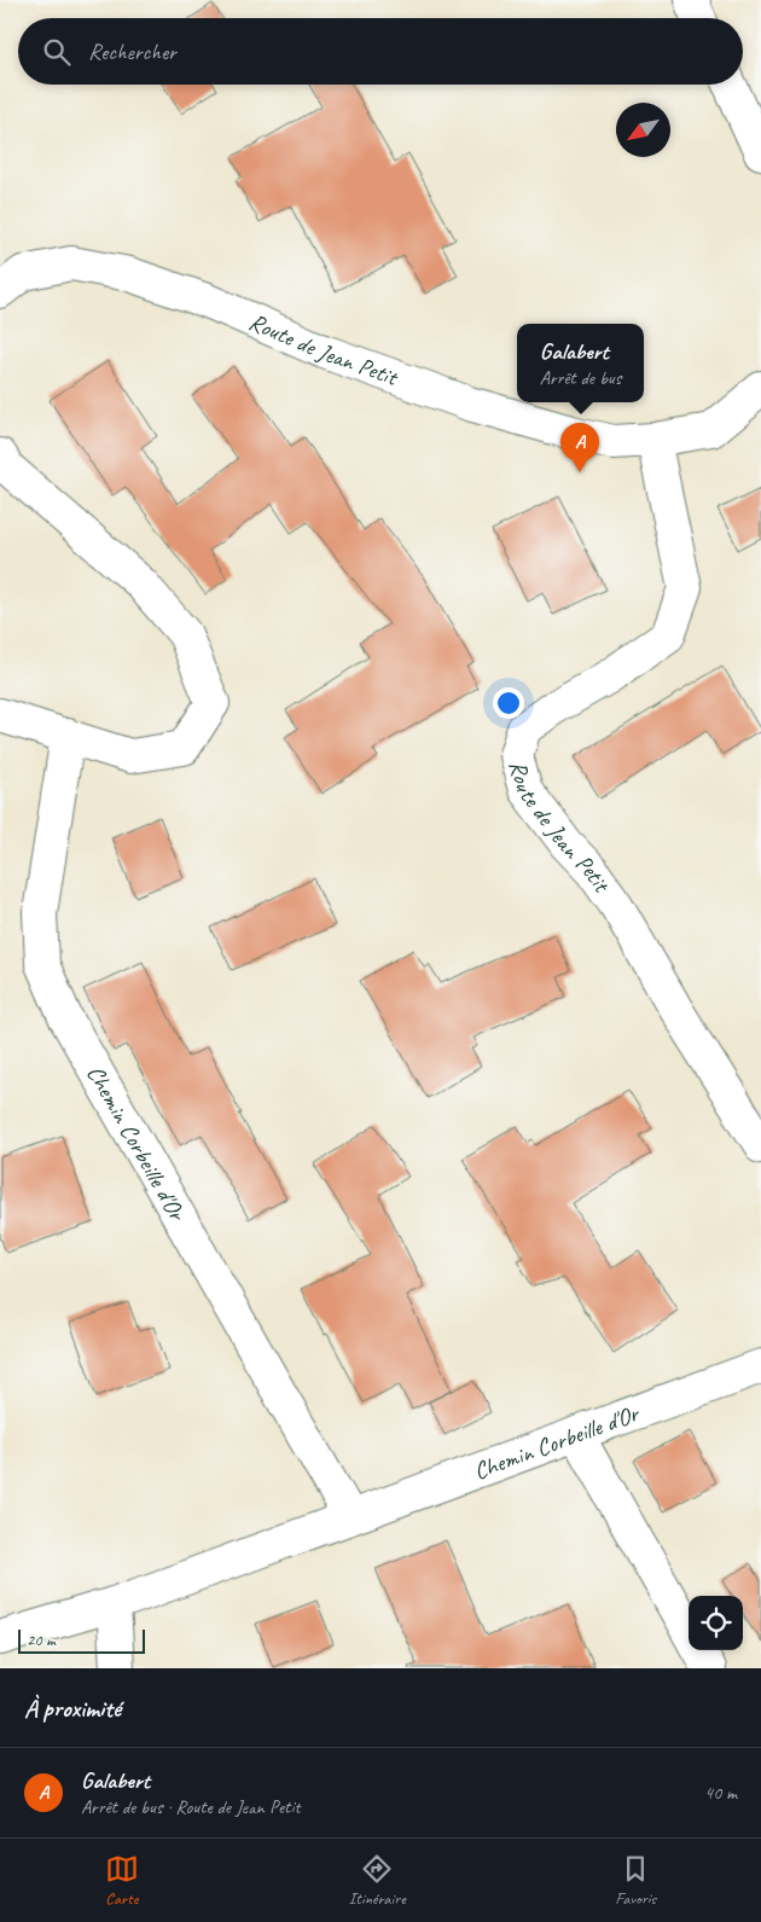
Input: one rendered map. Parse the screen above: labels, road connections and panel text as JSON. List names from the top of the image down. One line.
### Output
{"streets":{"street":["Route de Jean Petit","Chemin Corbeille d'Or"]},"scale_bar":"20 m","north":"bottom left","page":{"search":"Rechercher","popup":["Galabert","Arrêt de bus"],"pins":"A","scale":"20 m","heading":"À proximité","list":[{"mark":"A","name":"Galabert","note":"Arrêt de bus · Route de Jean Petit","value":"40 m"}],"nav":["Carte","Itinéraire","Favoris"]}}
